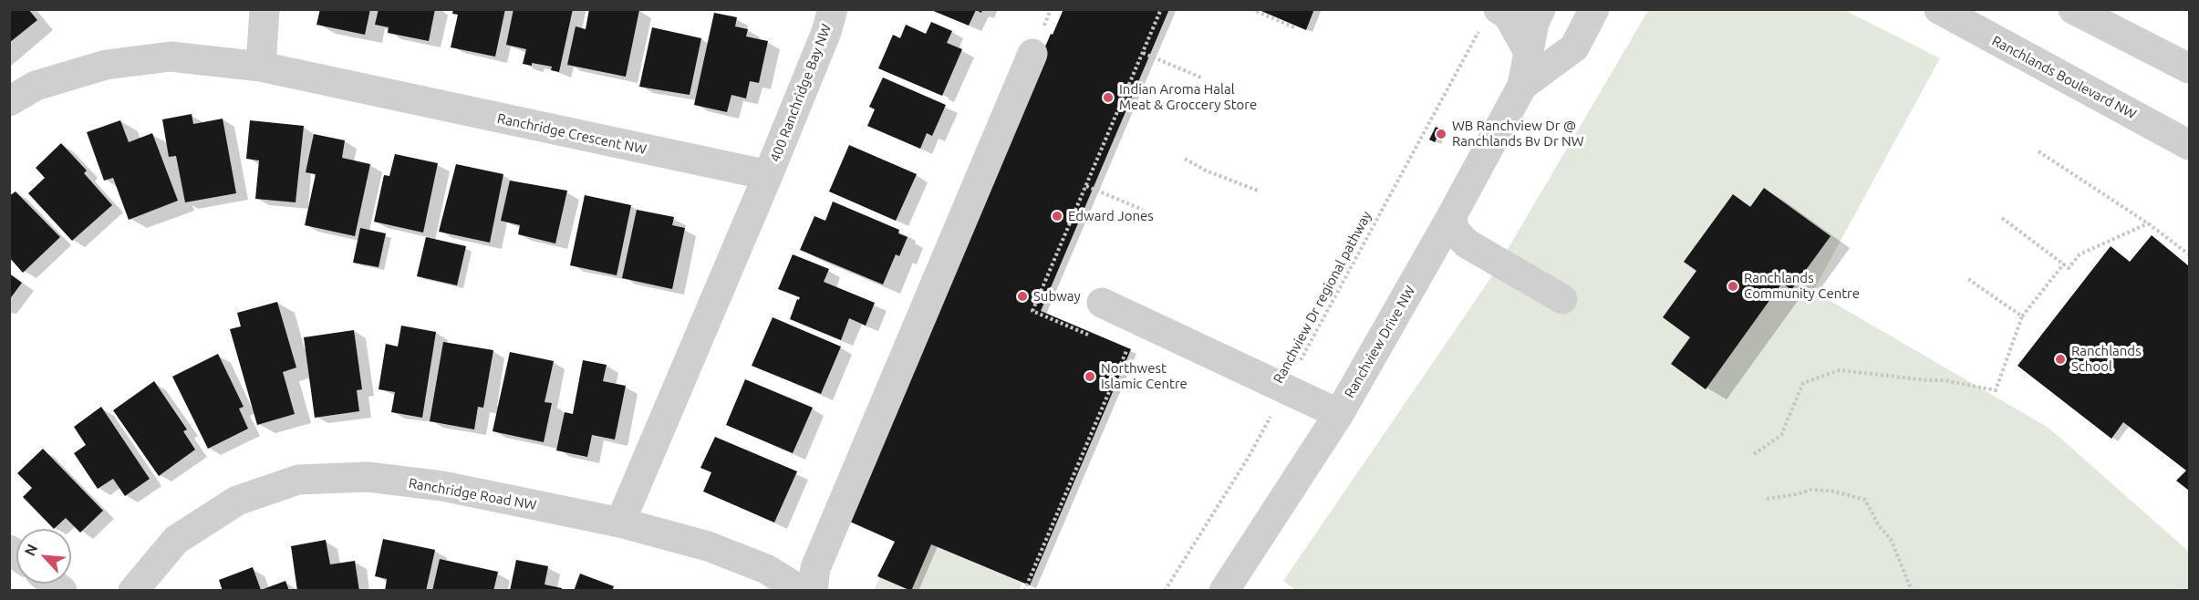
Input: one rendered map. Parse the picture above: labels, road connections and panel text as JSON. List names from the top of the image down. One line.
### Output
{"streets":{"street":["Ranchlands Boulevard NW","400 Ranchridge Bay NW","Ranchridge Crescent NW","Ranchview Drive NW","Ranchridge Road NW"],"path":["Ranchview Dr regional pathway"]},"crossings":[["400 Ranchridge Bay NW","Ranchridge Crescent NW"]],"places":["Indian Aroma Halal Meat & Groccery Store","WB Ranchview Dr @ Ranchlands Bv Dr NW","Edward Jones","Ranchlands Community Centre","Subway","Ranchlands School","Northwest Islamic Centre"],"north":"top left"}
